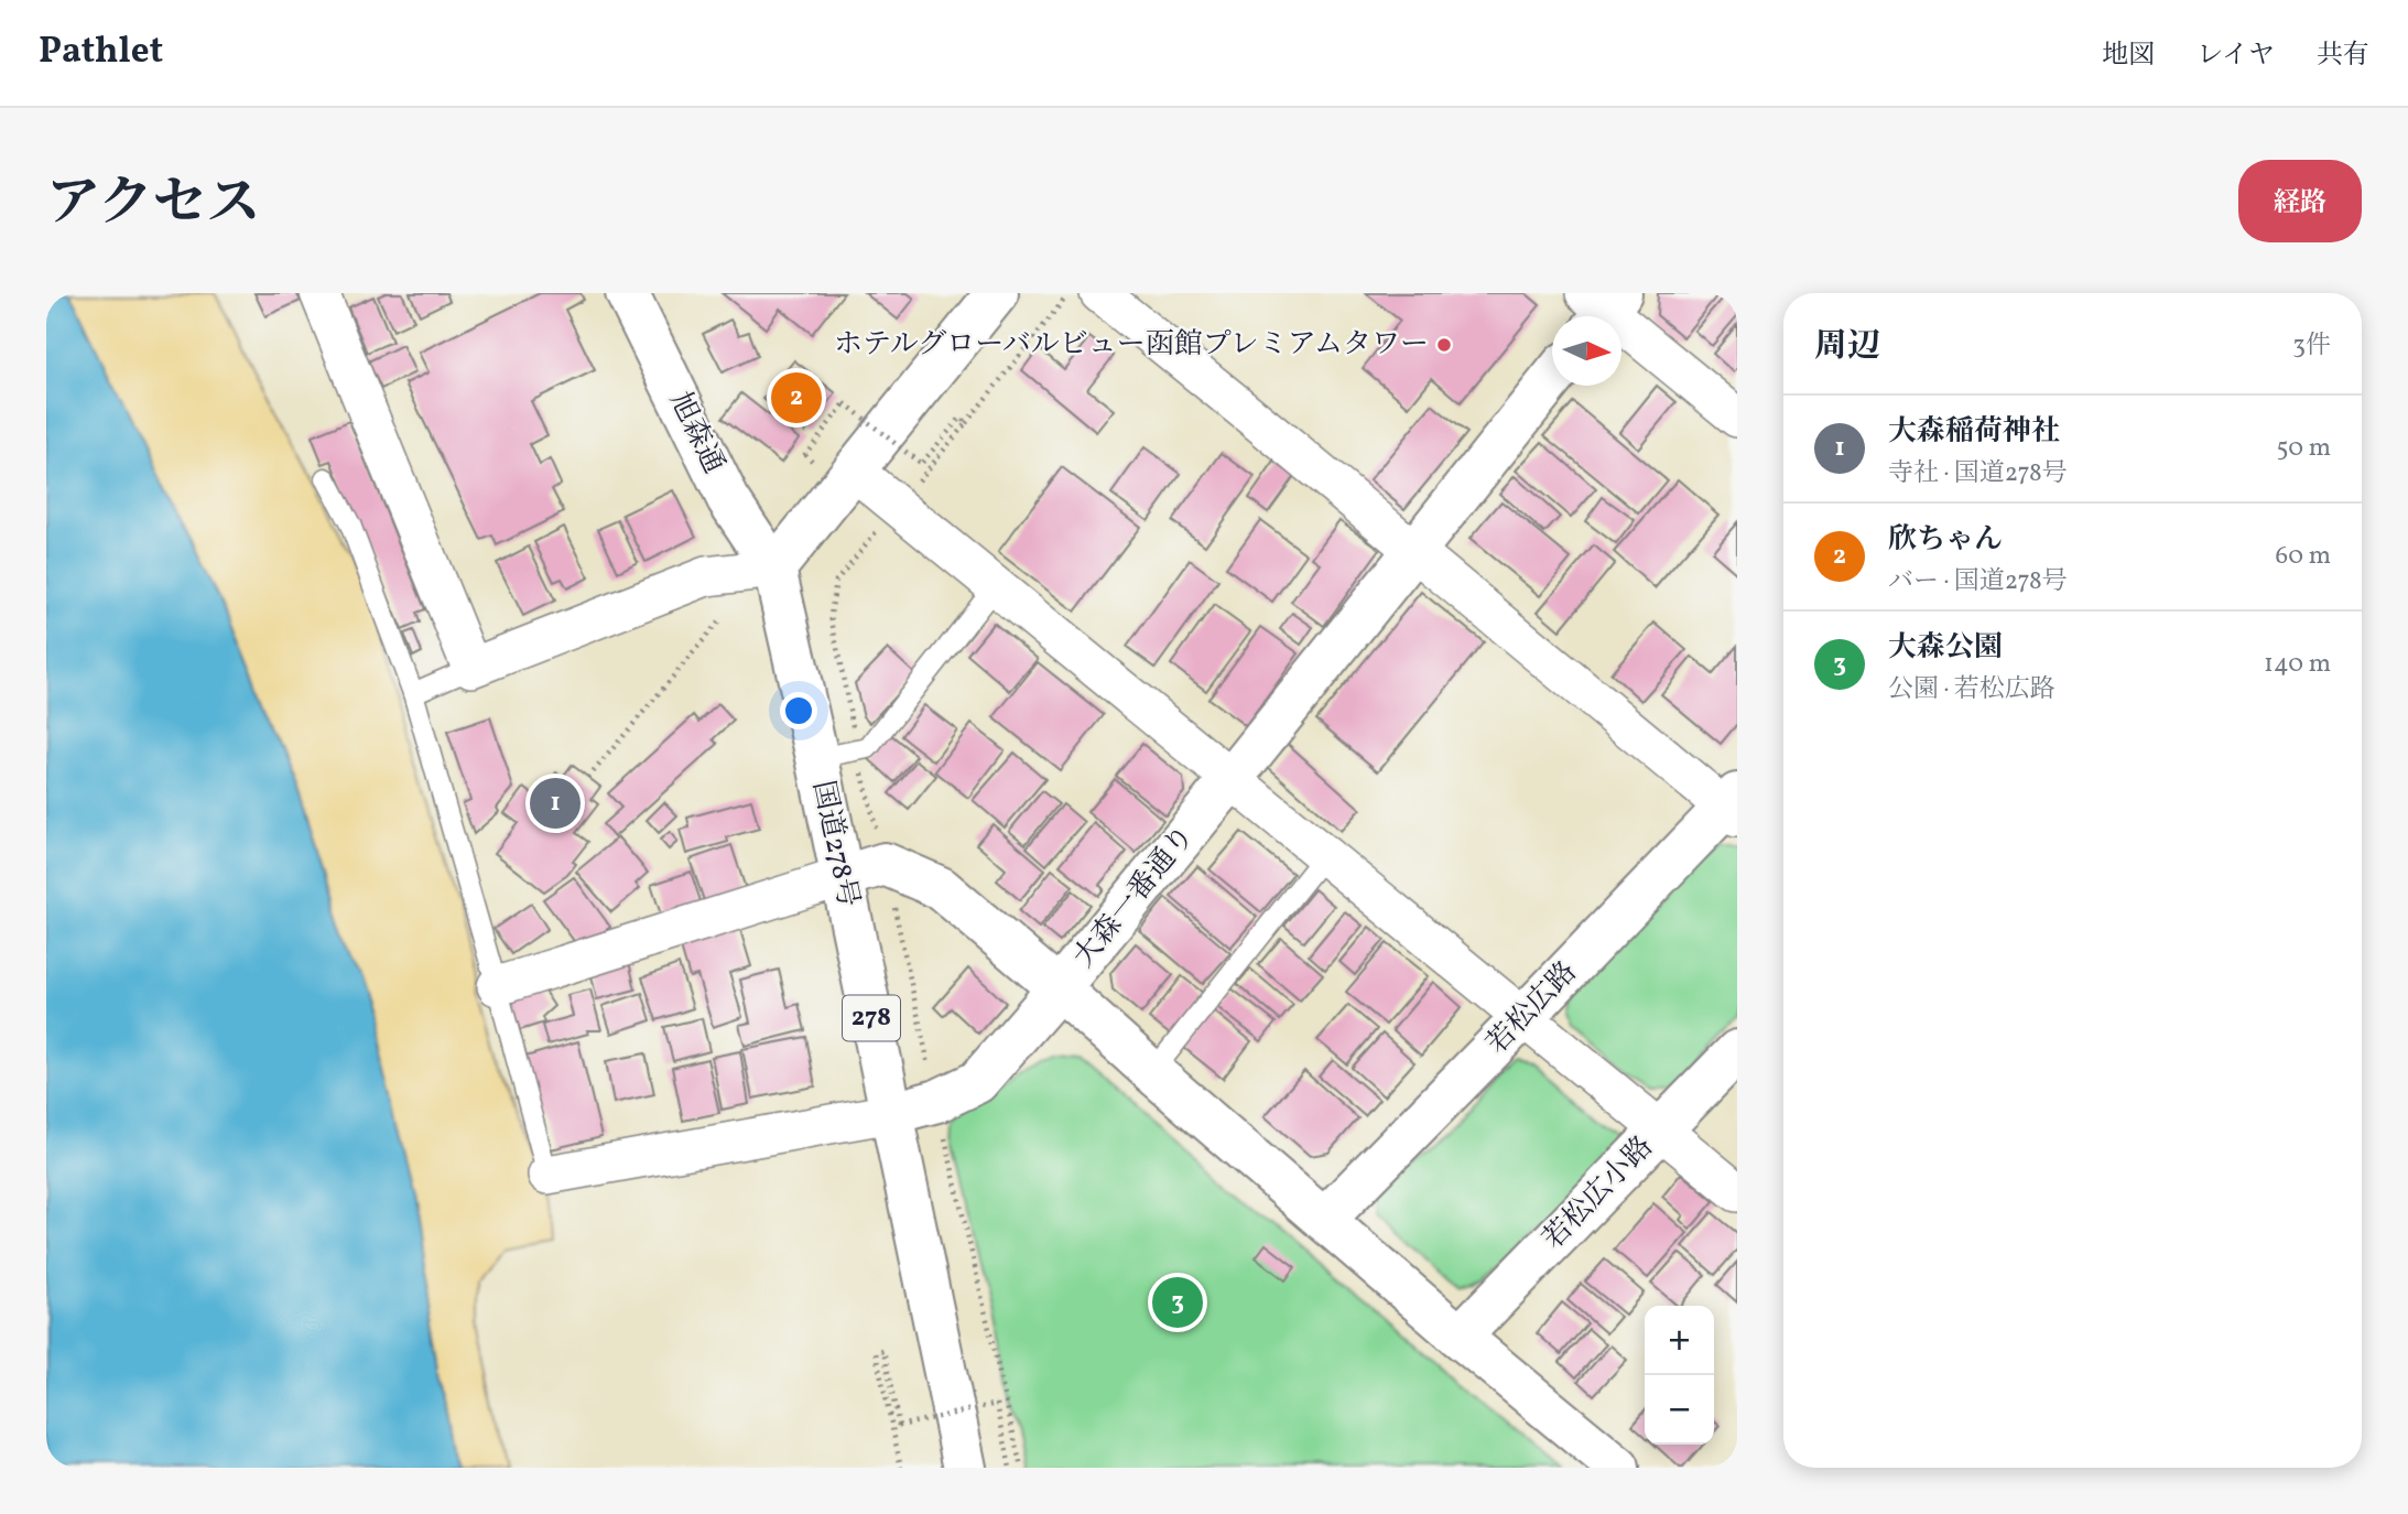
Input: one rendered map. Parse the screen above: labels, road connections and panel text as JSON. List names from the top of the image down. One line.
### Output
{"streets":{"main road":["旭森通","国道278号","大森一番通り","若松広路","278","若松広小路"]},"crossings":[["旭森通","国道278号"],["国道278号","大森一番通り"]],"places":["ホテルグローバルビュー函館プレミアムタワー"],"north":"right","page":{"header":"Pathlet","nav":["地図","レイヤ","共有"],"title":"アクセス","buttons":"経路","heading":["周辺","3件"],"pins":["2","1","3"],"list":[{"mark":"1","name":"大森稲荷神社","note":"寺社 · 国道278号","value":"50 m"},{"mark":"2","name":"欣ちゃん","note":"バー · 国道278号","value":"60 m"},{"mark":"3","name":"大森公園","note":"公園 · 若松広路","value":"140 m"}],"map_buttons":["+","−"]}}
